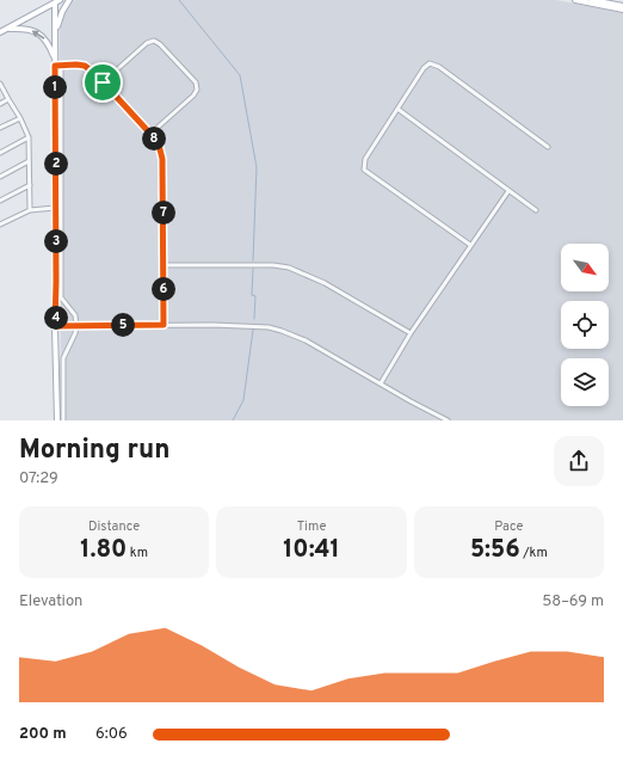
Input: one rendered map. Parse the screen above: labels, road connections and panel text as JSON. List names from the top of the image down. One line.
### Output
{"north":"bottom right","page":{"pins":["1","8","2","7","3","6","4","5"],"heading":["Morning run","07:29"],"stats":[["Distance","1.80 km"],["Time","10:41"],["Pace","5:56 /km"]],"chart":["Elevation","58–69 m"],"list":[{"name":"200 m","note":"6:06"}]}}
